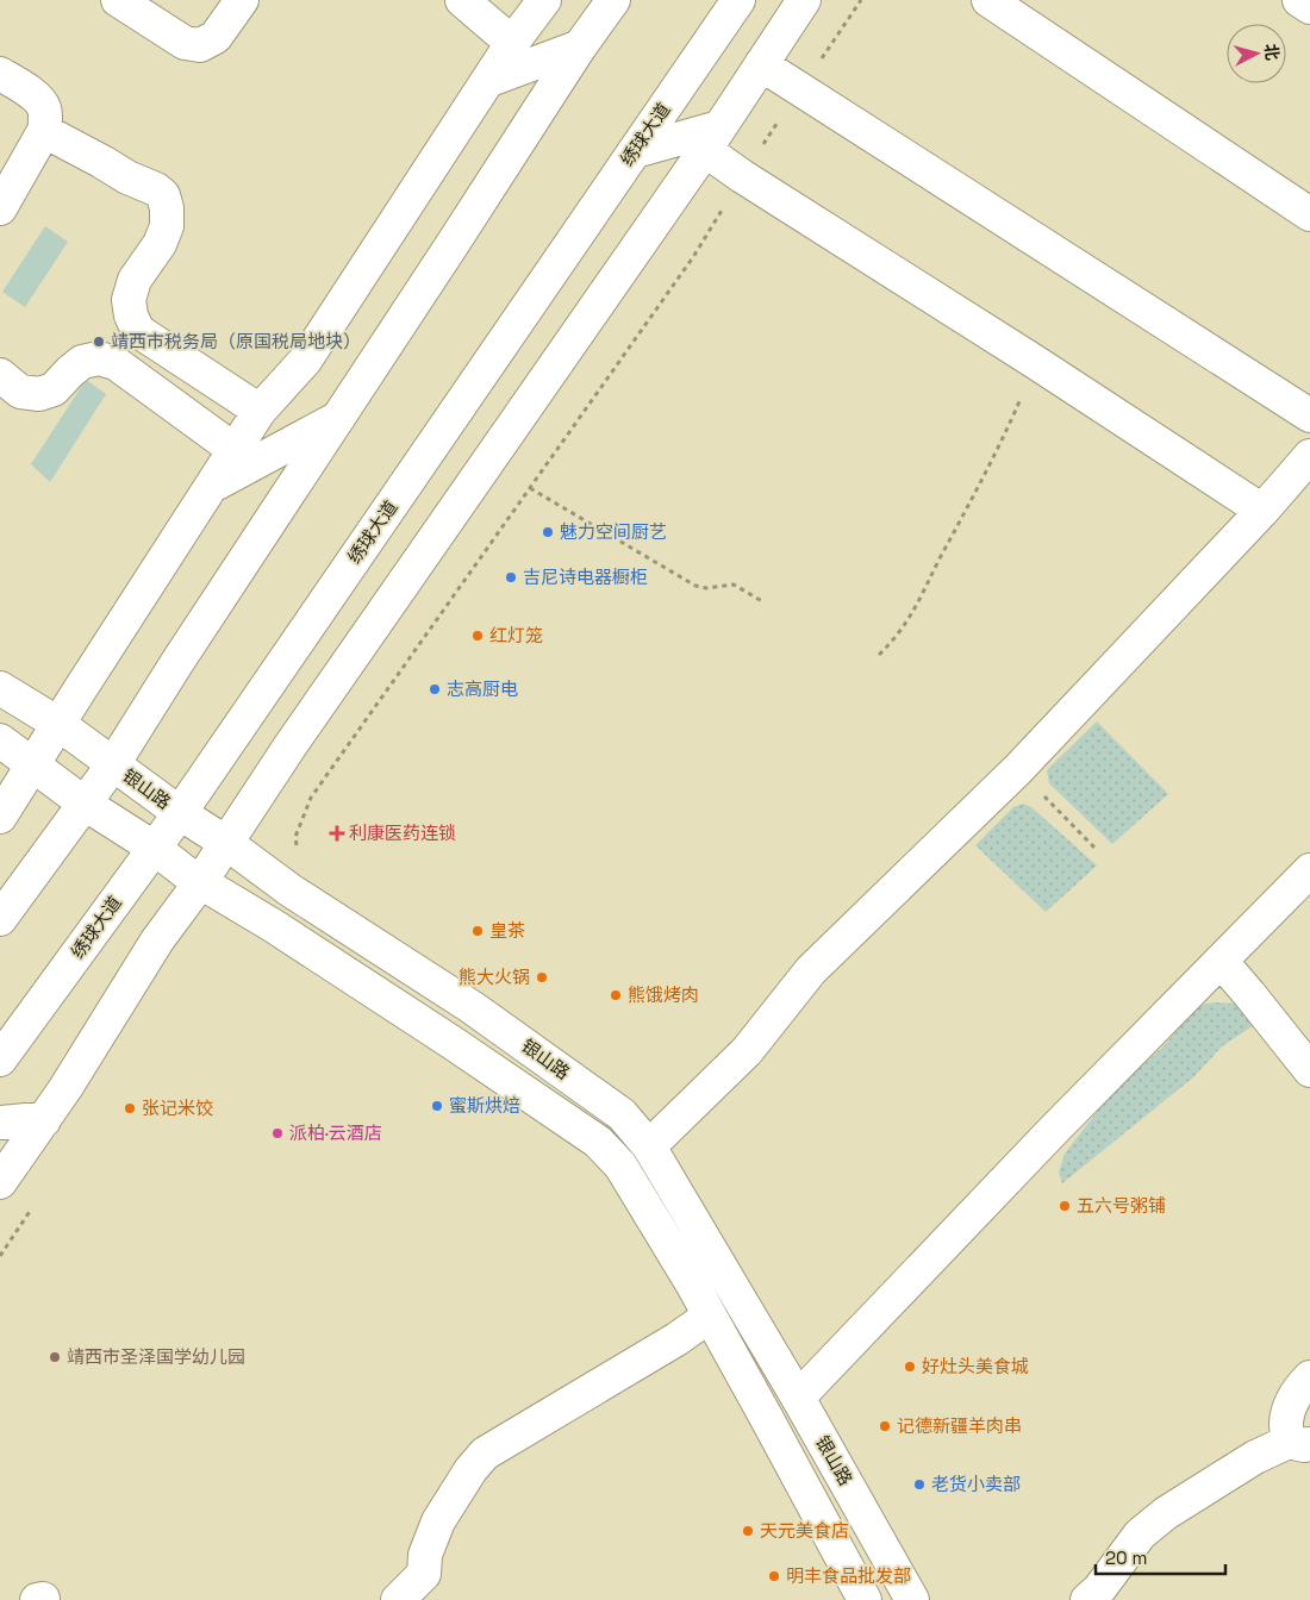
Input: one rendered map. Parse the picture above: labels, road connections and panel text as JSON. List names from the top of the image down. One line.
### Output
{"streets":{"street":["绣球大道","银山路"]},"crossings":[["绣球大道","银山路"]],"places":{"other":["靖西市税务局（原国税局地块）","魅力空间厨艺","吉尼诗电器橱柜","红灯笼","志高厨电","皇茶","熊大火锅","熊饿烤肉","蜜斯烘焙","张记米饺","派柏·云酒店","五六号粥铺","靖西市圣泽国学幼儿园","好灶头美食城","记德新疆羊肉串","老货小卖部","天元美食店","明丰食品批发部"],"health":["利康医药连锁"]},"scale_bar":"20 m","north":"right"}
